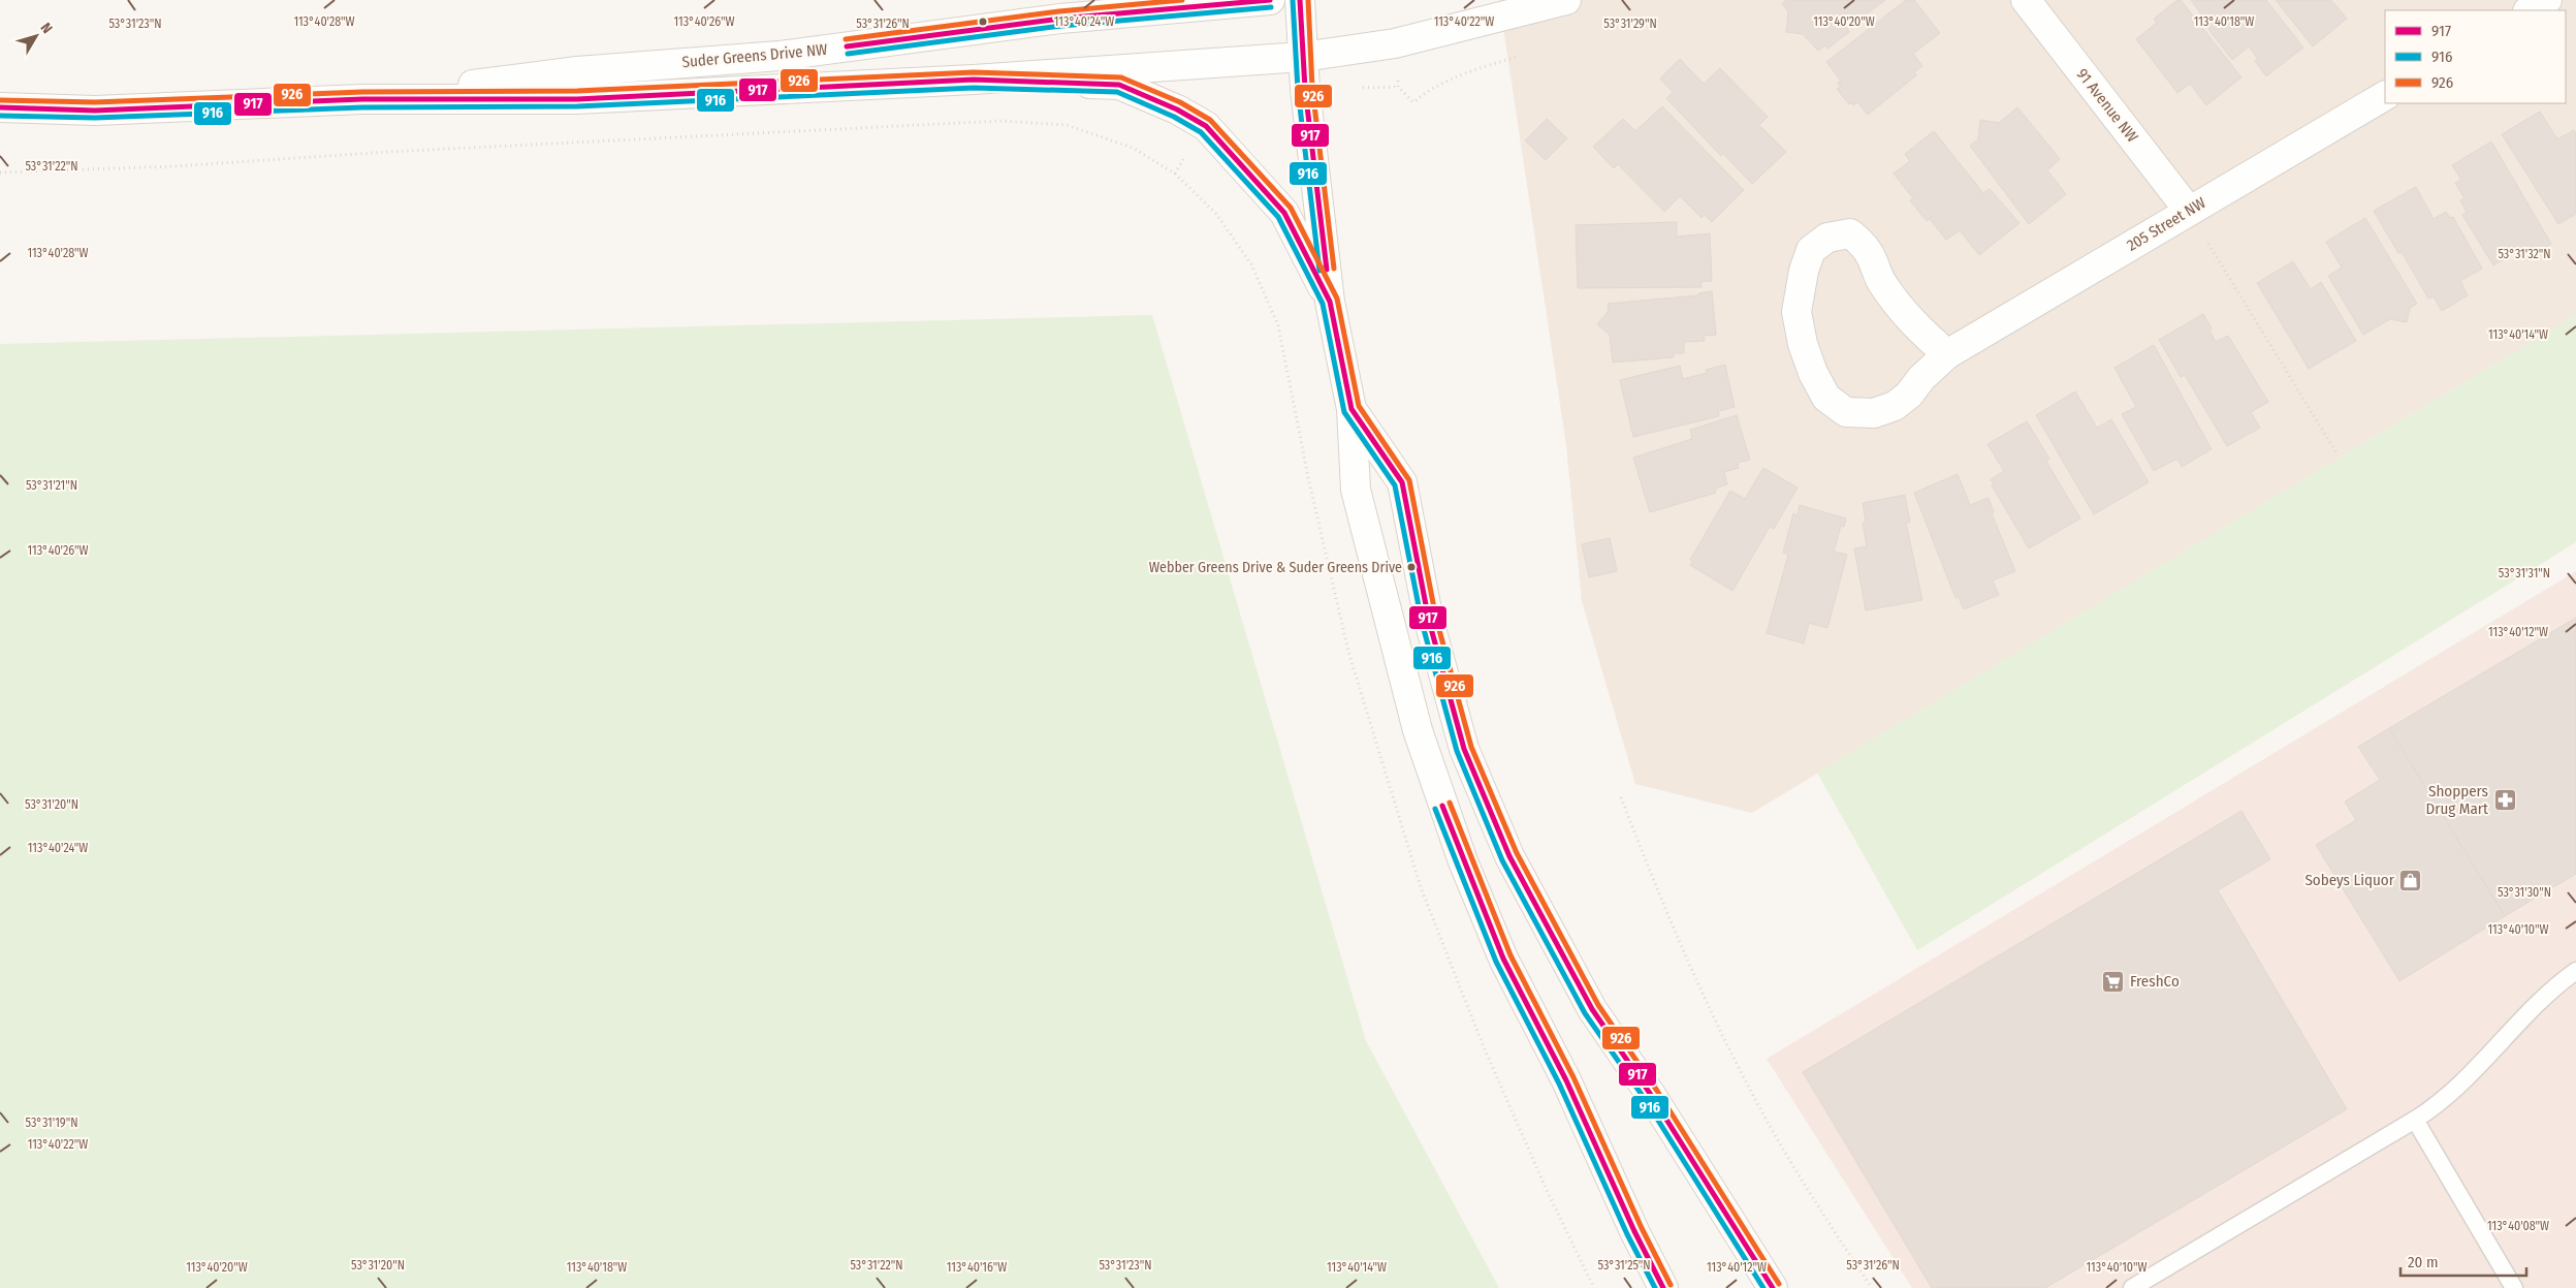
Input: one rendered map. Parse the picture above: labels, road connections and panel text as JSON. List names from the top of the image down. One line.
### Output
{"streets":{"main road":["Suder Greens Drive NW","91 Avenue NW","205 Street NW"]},"crossings":[["91 Avenue NW","205 Street NW"]],"places":{"other":["Webber Greens Drive & Suder Greens Drive"],"pharmacy":["Shoppers Drug Mart"],"shop":["Sobeys Liquor"],"supermarket":["FreshCo"]},"lines":["transit line 917","transit line 916","transit line 926"],"legend":["917","916","926"],"scale_bar":"20 m","north":"top right","coordinates":["113°40'28\"W","113°40'26\"W","113°40'24\"W","113°40'22\"W","113°40'20\"W","113°40'18\"W","53°31'29\"N","53°31'23\"N","53°31'26\"N","53°31'22\"N","53°31'32\"N","113°40'14\"W","53°31'21\"N","53°31'31\"N","113°40'12\"W","53°31'20\"N","53°31'30\"N","113°40'10\"W","53°31'19\"N","113°40'08\"W","53°31'25\"N","113°40'16\"W"]}
